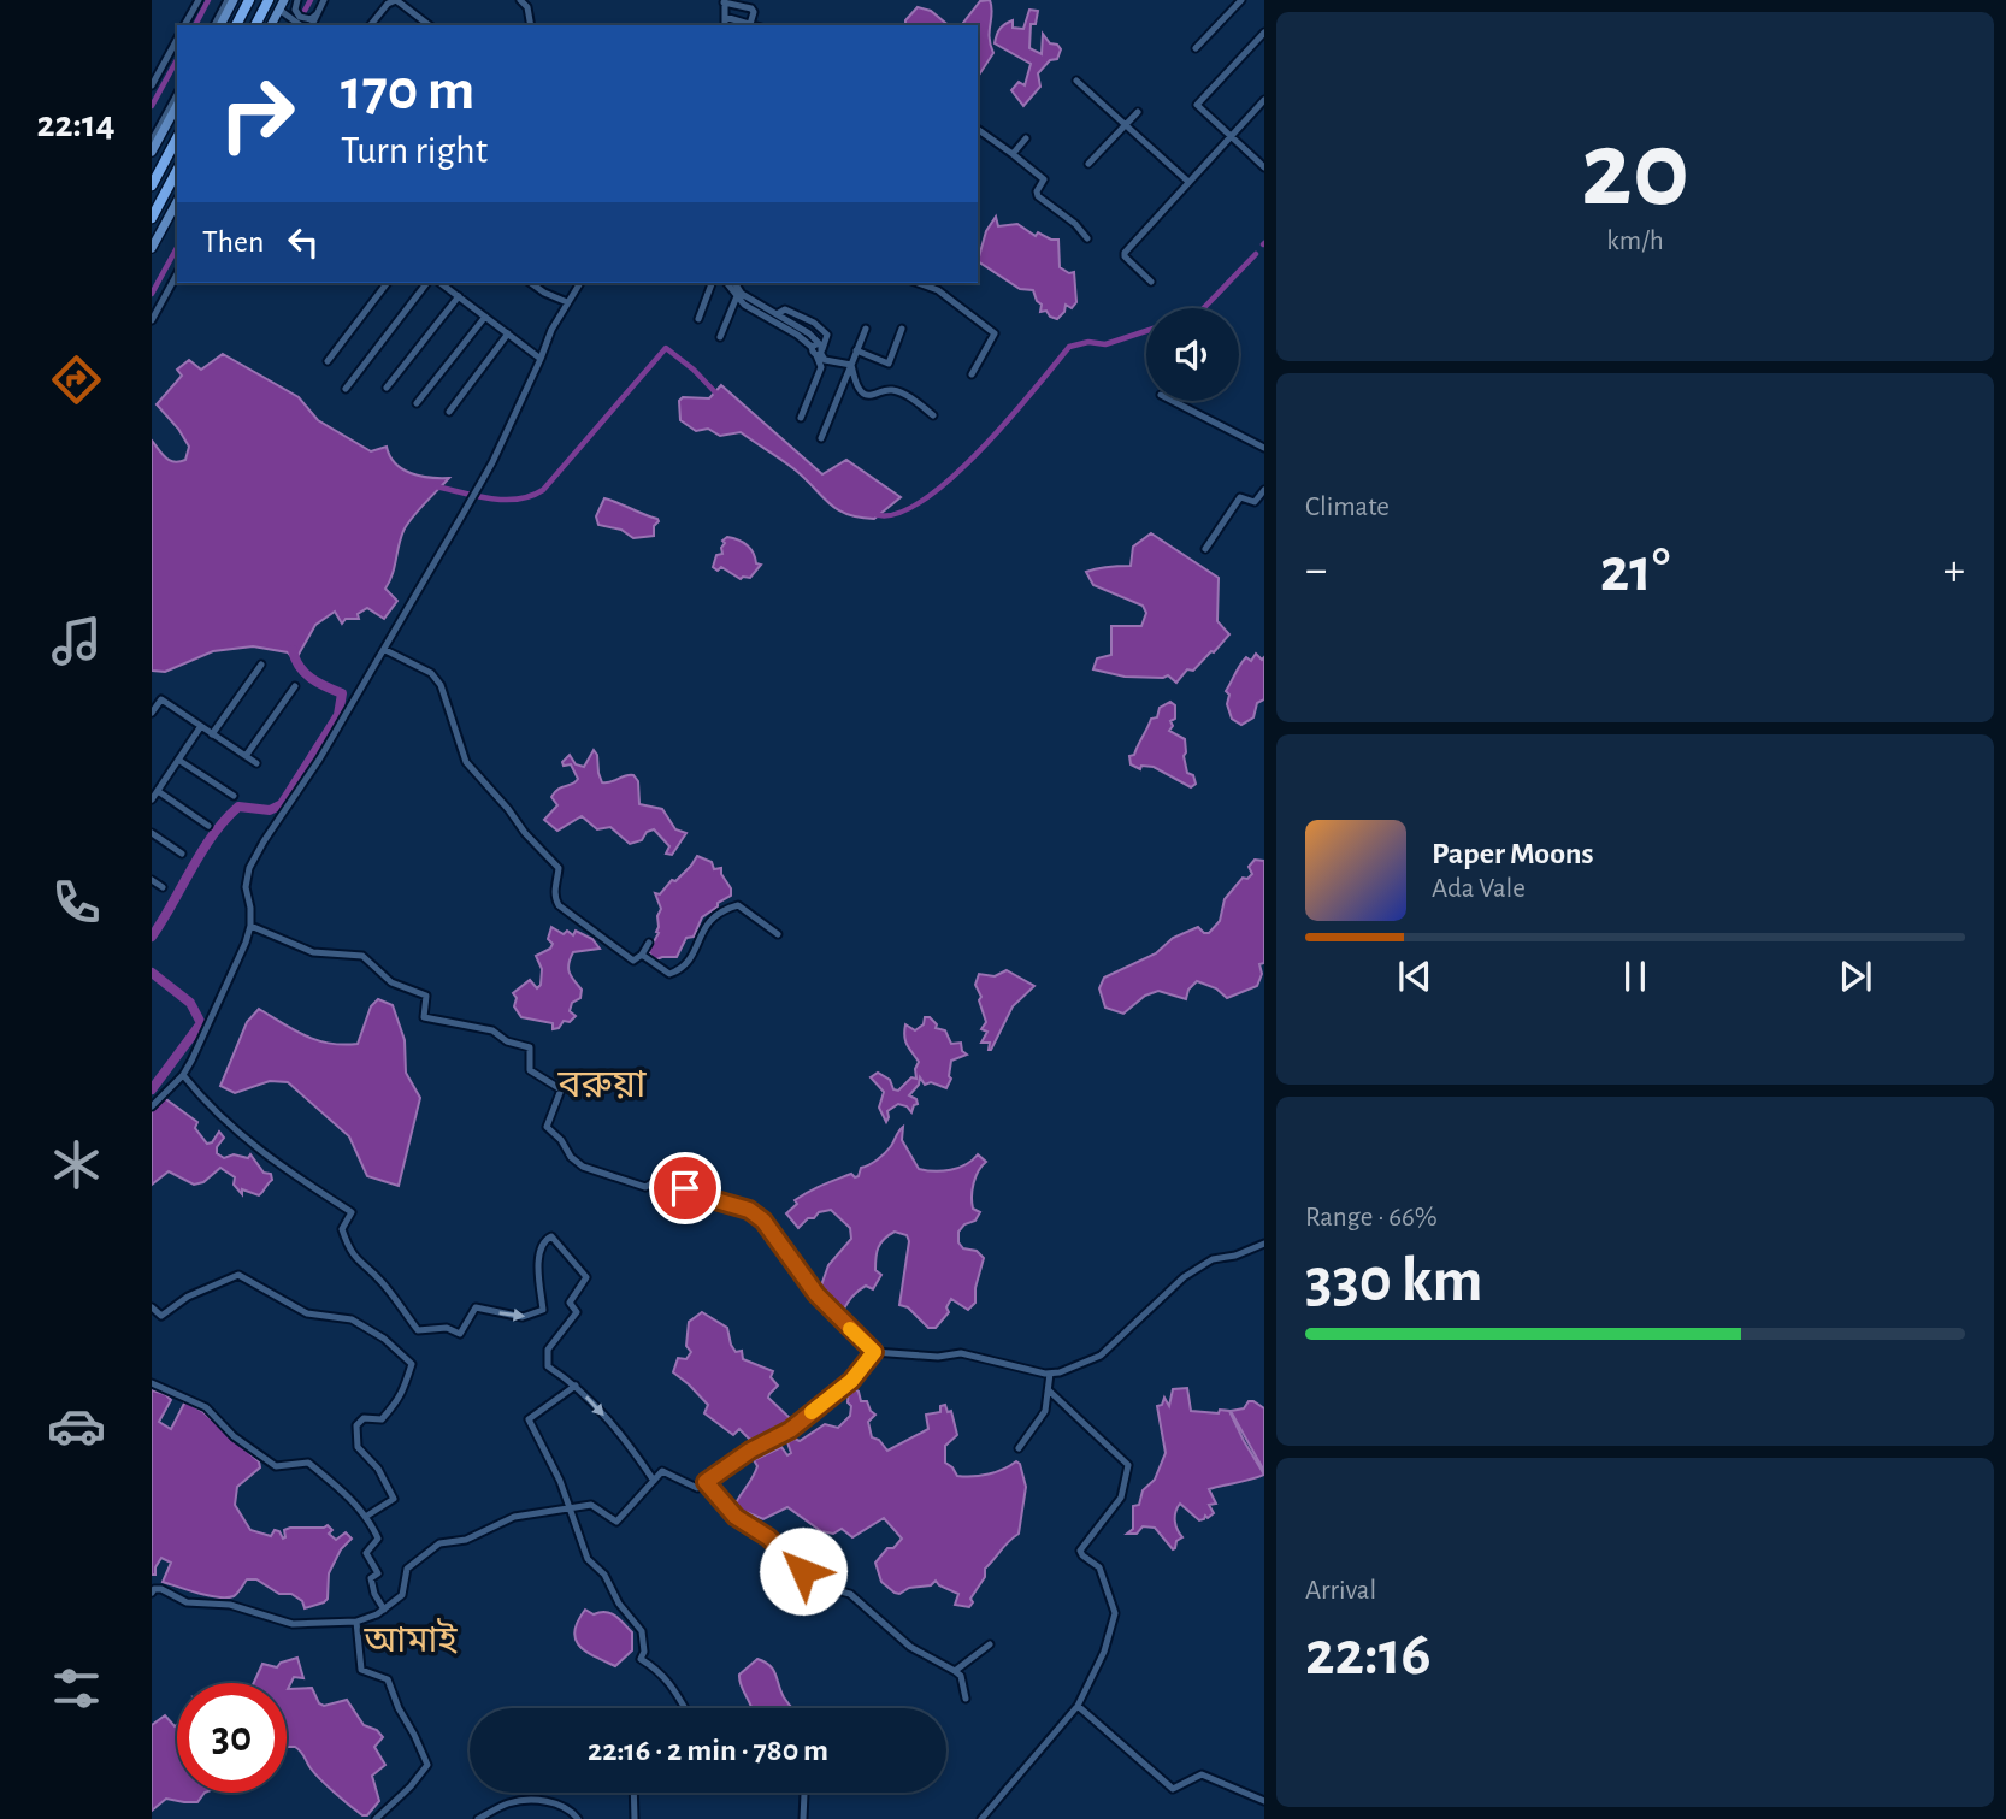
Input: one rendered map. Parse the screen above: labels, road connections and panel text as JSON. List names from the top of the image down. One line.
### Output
{"districts":["বরুয়া","আমাই"],"page":{"tabs":"22:14","tile":[["20","km/h"],"Climate",["Range · 66%","330 km"],["Arrival","22:16"]],"turn":["170 m","Turn right"],"then":"Then","heat":["−","21°","+"],"song":["Paper Moons","Ada Vale"],"limit":"30","trip":"22:16 · 2 min · 780 m"}}
